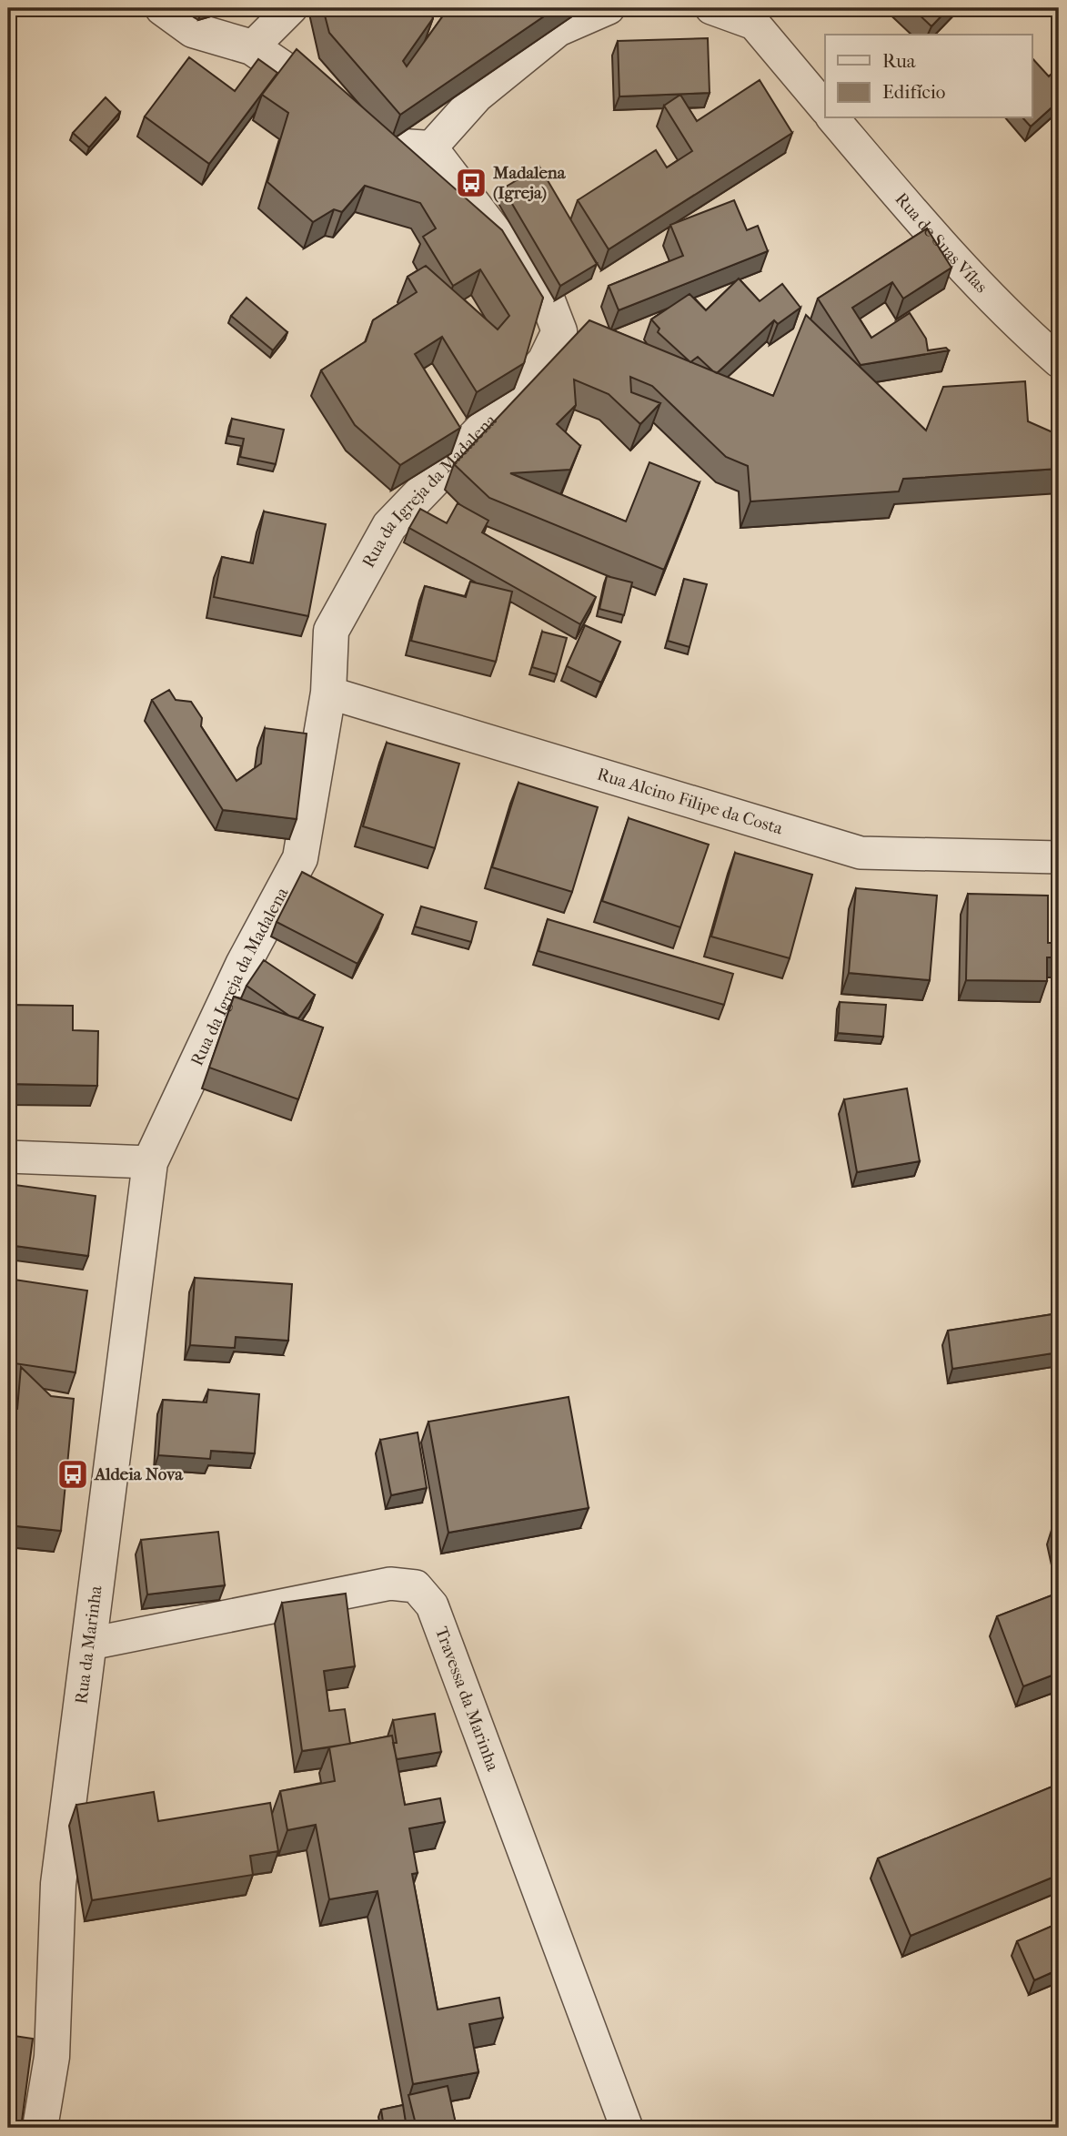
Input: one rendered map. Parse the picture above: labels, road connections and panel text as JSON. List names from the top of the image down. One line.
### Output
{"streets":{"street":["Rua de Suas Vílas","Rua da Igreja da Madalena","Rua Alcino Filipe da Costa","Rua da Marinha","Travessa da Marinha"]},"crossings":[["Rua da Igreja da Madalena","Rua Alcino Filipe da Costa"],["Rua da Igreja da Madalena","Rua da Marinha"],["Rua da Marinha","Travessa da Marinha"]],"places":{"bus stop":["Madalena (Igreja)","Aldeia Nova"]},"legend":["Rua","Edifício"]}
